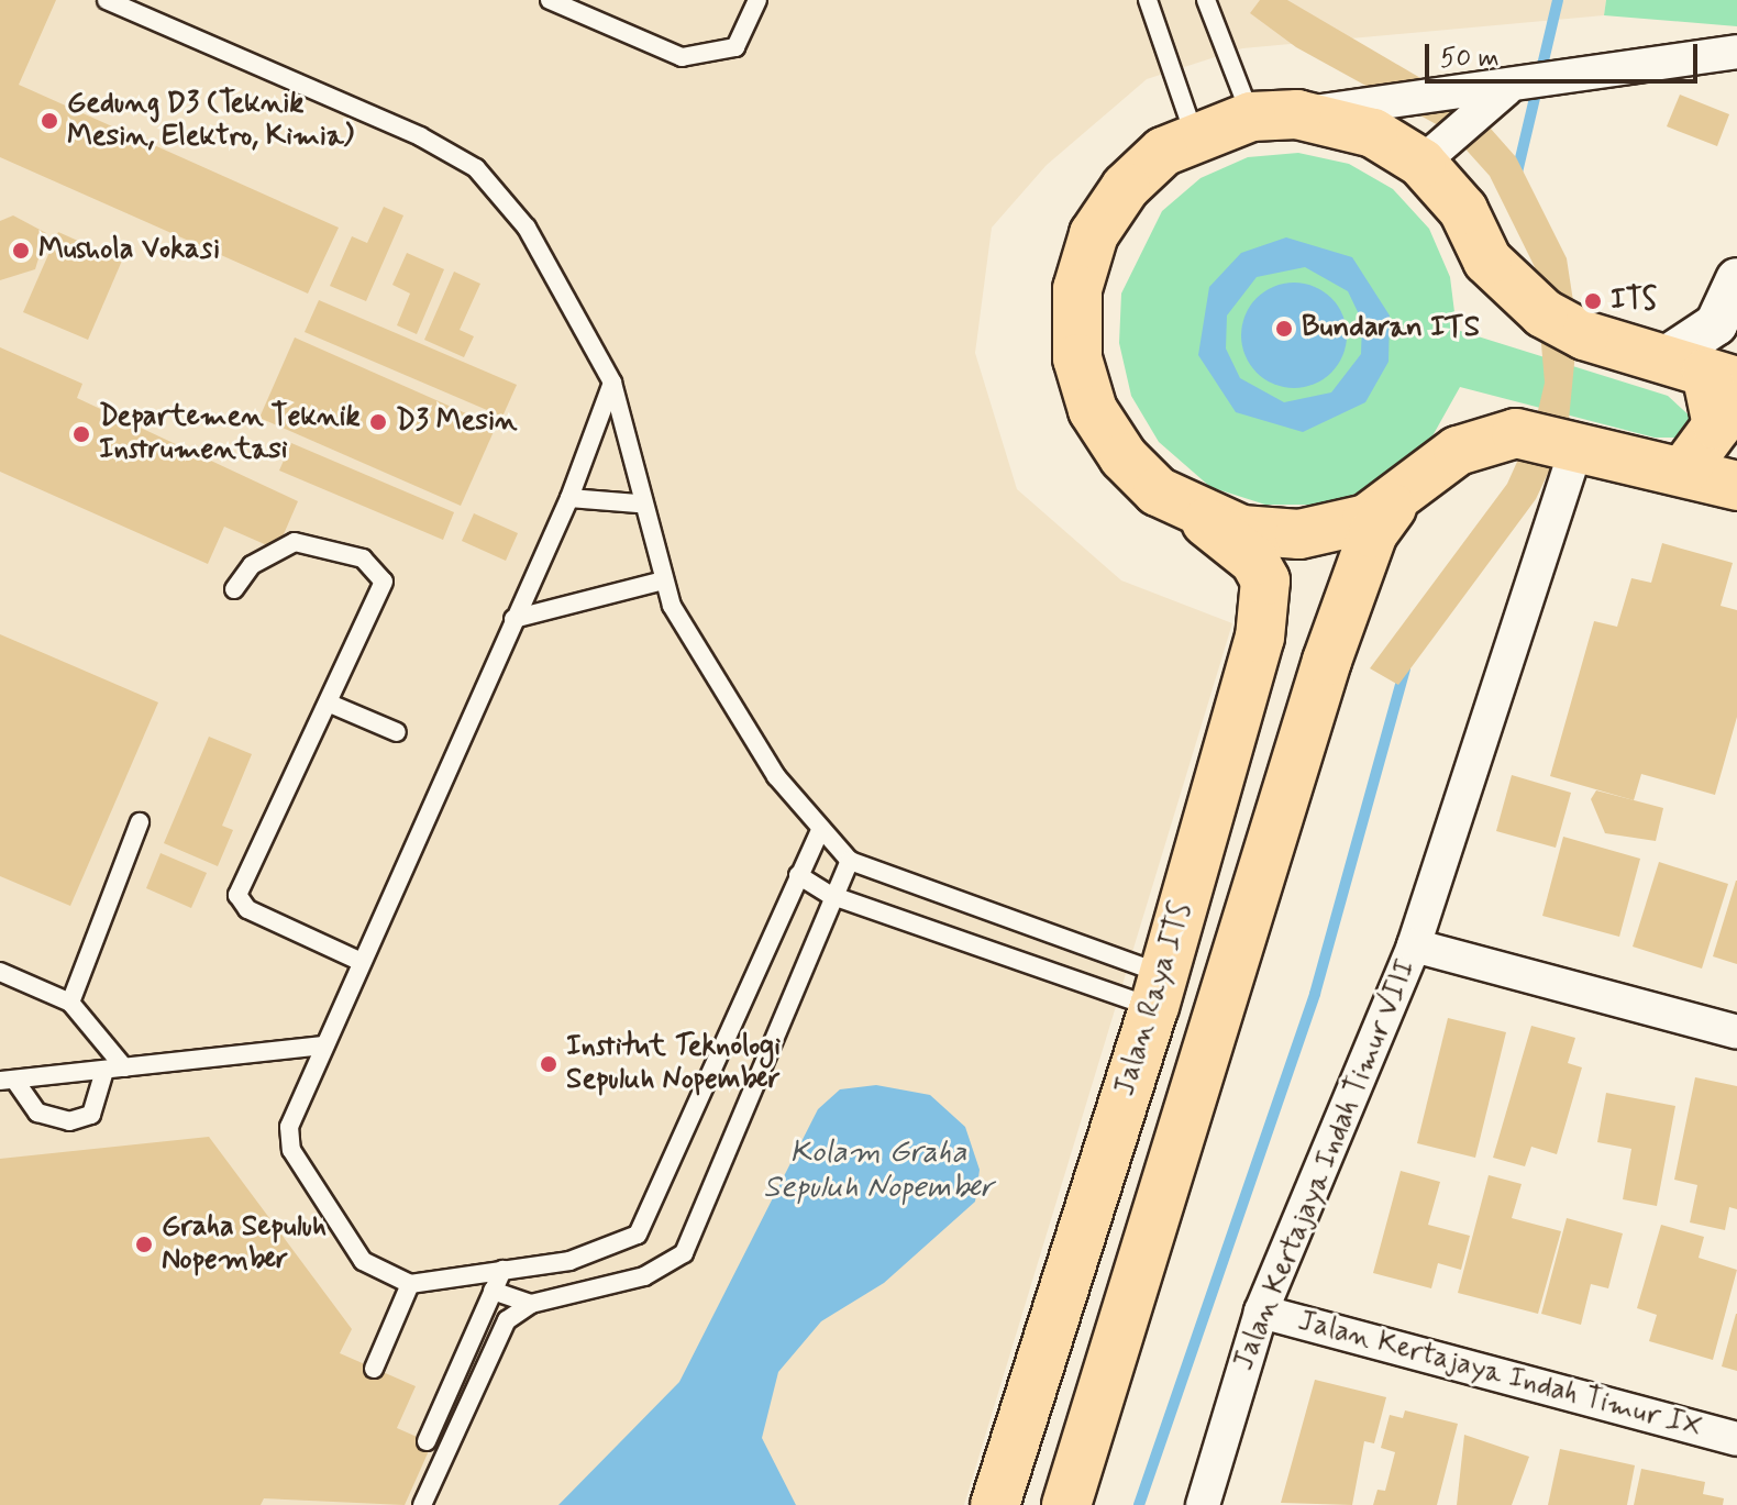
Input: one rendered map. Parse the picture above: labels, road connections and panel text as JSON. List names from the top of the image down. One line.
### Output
{"streets":{"main road":["Jalan Raya ITS"],"street":["Jalan Kertajaya Indah Timur VIII","Jalan Kertajaya Indah Timur IX"]},"crossings":[["Jalan Kertajaya Indah Timur VIII","Jalan Kertajaya Indah Timur IX"]],"water":["Kolam Graha Sepuluh Nopember"],"places":["Gedung D3 (Teknik Mesin, Elektro, Kimia)","Mushola Vokasi","ITS","Bundaran ITS","D3 Mesin","Departemen Teknik Instrumentasi","Institut Teknologi Sepuluh Nopember","Graha Sepuluh Nopember"],"scale_bar":"50 m"}
